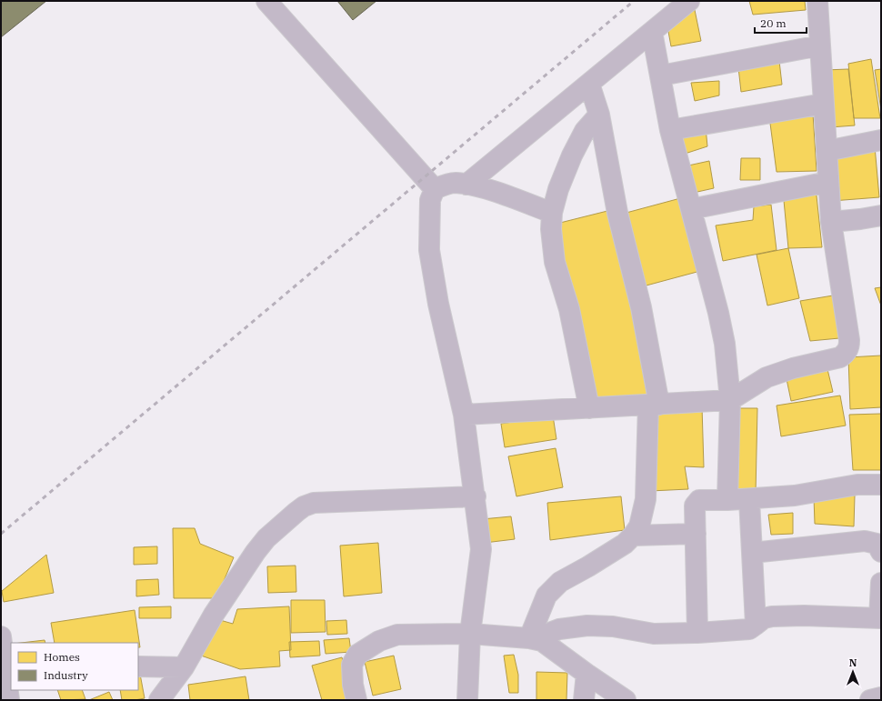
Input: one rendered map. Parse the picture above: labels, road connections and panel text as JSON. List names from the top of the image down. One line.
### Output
{"legend":["Homes","Industry"],"scale_bar":"20 m","north":"top"}
